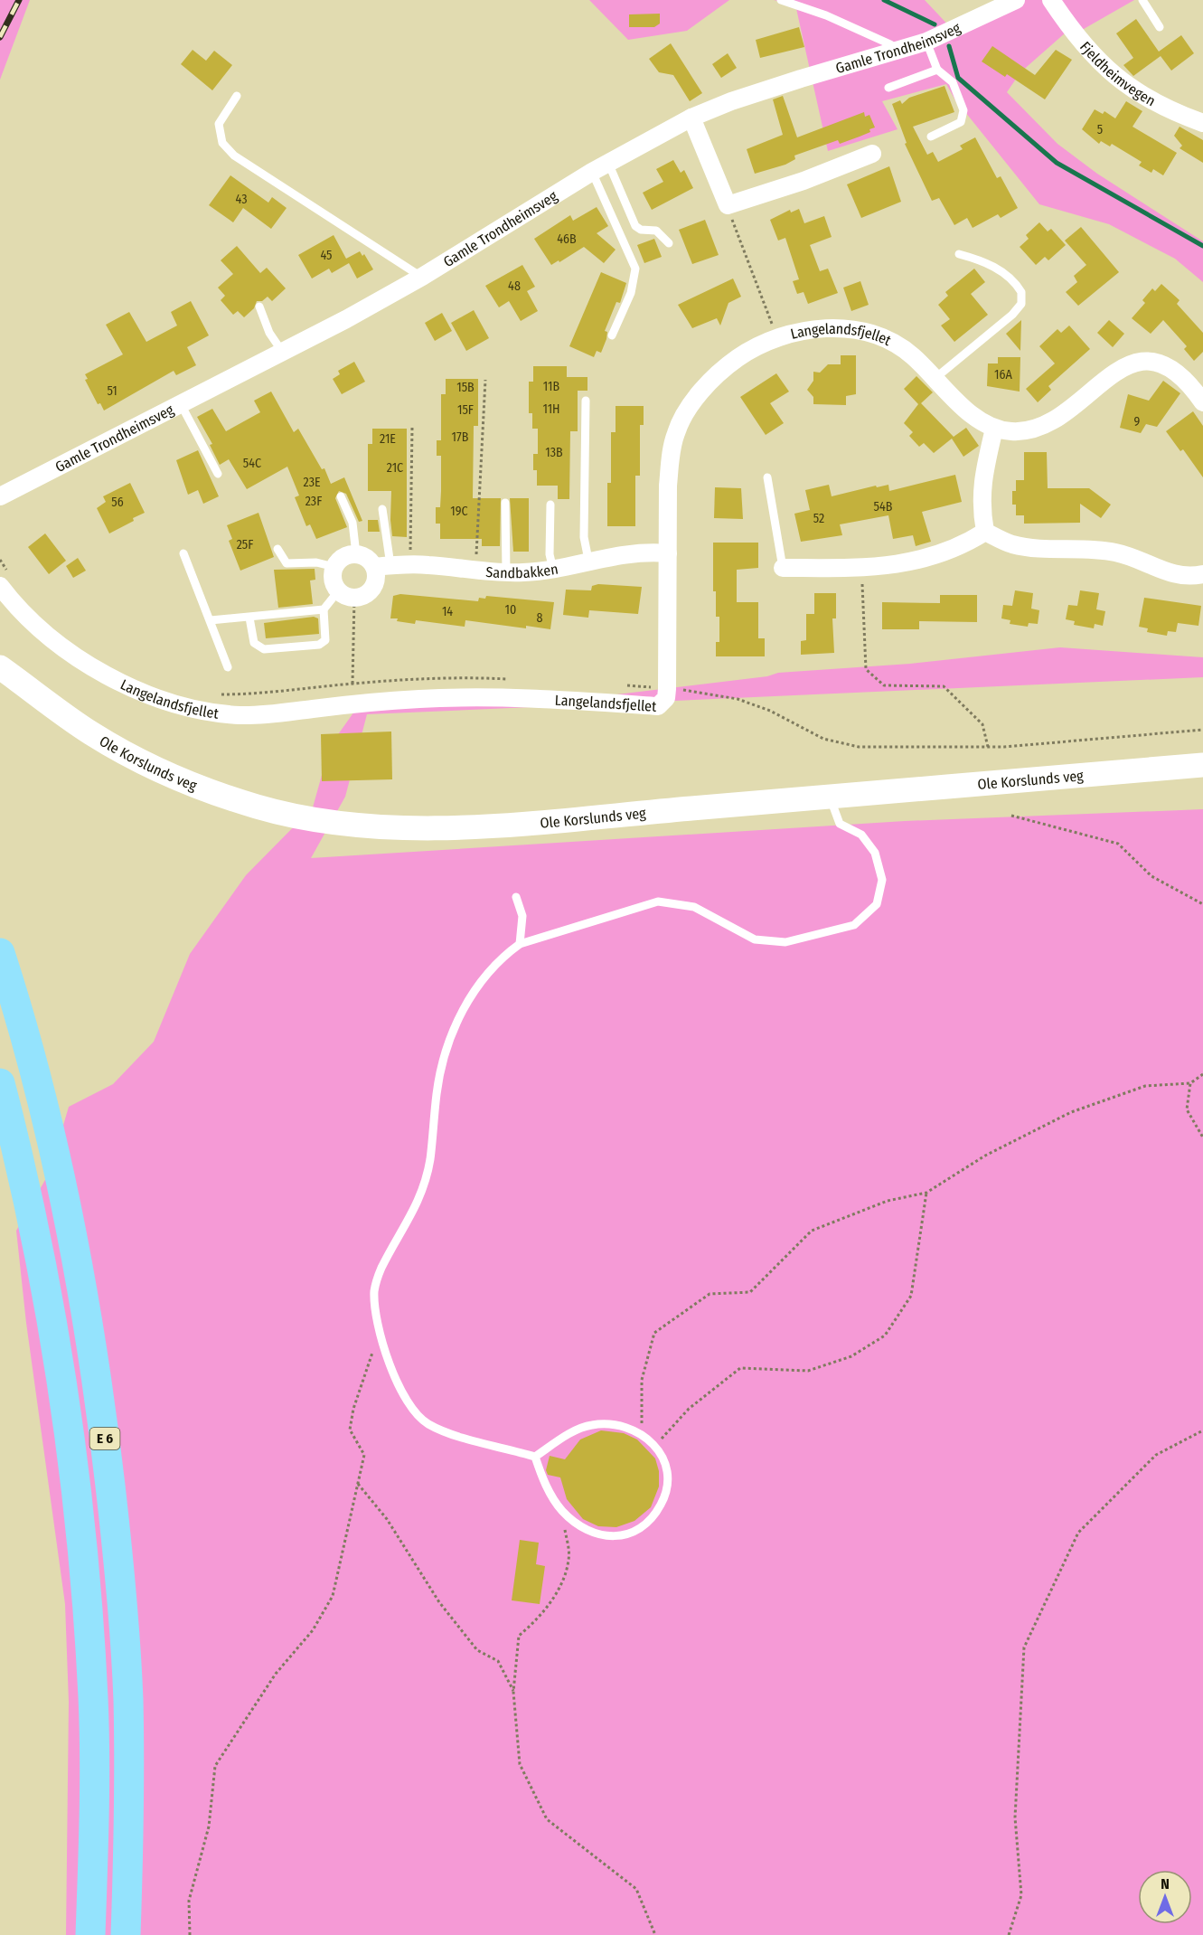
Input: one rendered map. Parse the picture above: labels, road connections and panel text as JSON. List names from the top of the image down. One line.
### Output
{"streets":{"highway":["E 6"],"street":["Gamle Trondheimsveg","Fjeldheimvegen","Langelandsfjellet","Sandbakken","Ole Korslunds veg"]},"crossings":[["Langelandsfjellet","Sandbakken"]],"house_numbers":["5","43","46B","45","48","16A","11B","15B","51","11H","15F","9","17B","21E","13B","54C","21C","23E","23F","56","54B","19C","52","25F","10","14","8"],"north":"top"}
